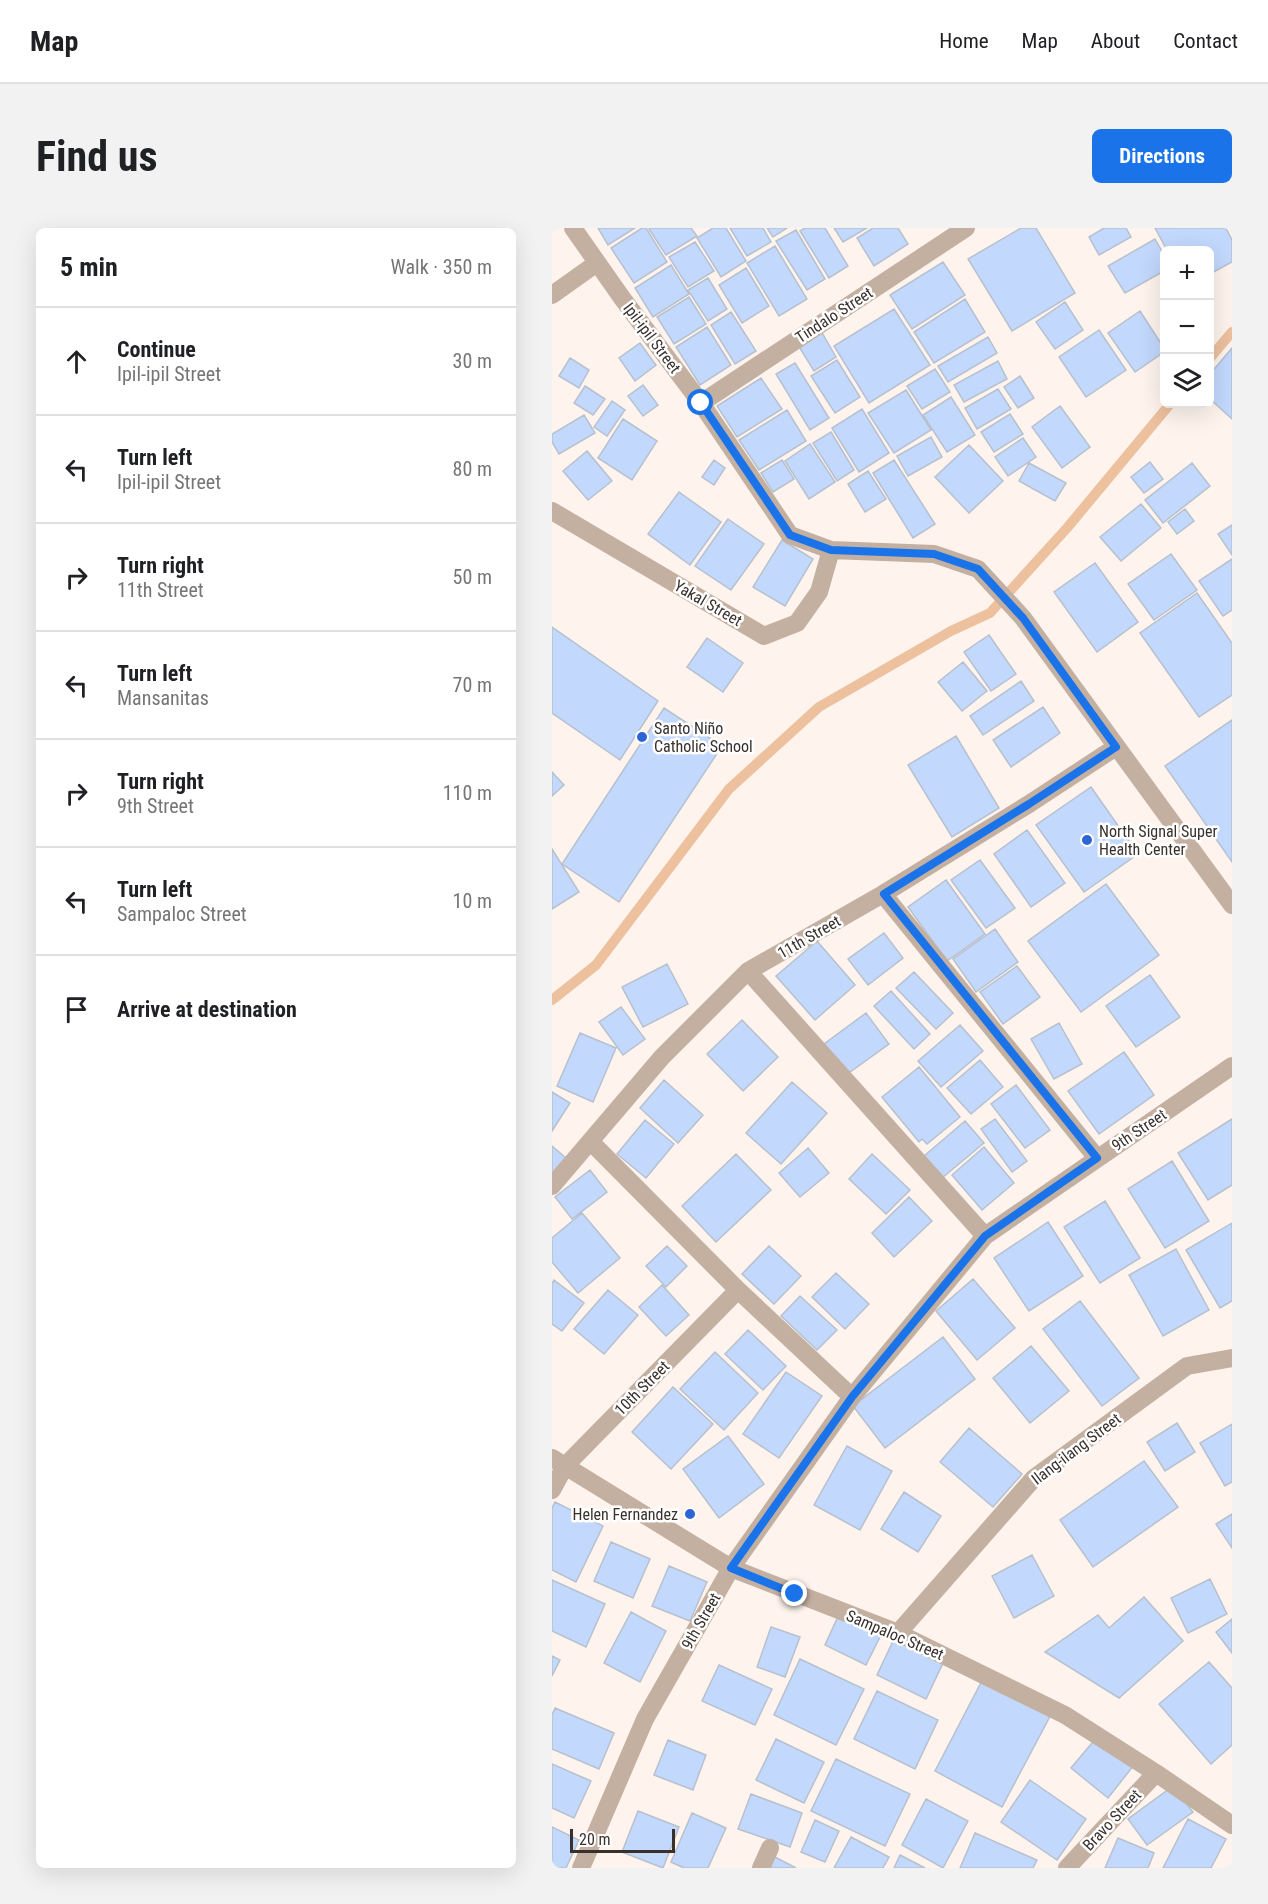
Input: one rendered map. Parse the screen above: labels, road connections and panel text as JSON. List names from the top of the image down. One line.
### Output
{"streets":{"street":["Tindalo Street","Ipil-ipil Street","Yakal Street","11th Street","9th Street","10th Street","Ilang-ilang Street","Sampaloc Street","Bravo Street"]},"crossings":[["Tindalo Street","Ipil-ipil Street"],["Ipil-ipil Street","Yakal Street"],["Ipil-ipil Street","11th Street"],["9th Street","Sampaloc Street"],["10th Street","Sampaloc Street"],["Ilang-ilang Street","Sampaloc Street"],["Sampaloc Street","Bravo Street"]],"places":["Santo Niño Catholic School","North Signal Super Health Center","Helen Fernandez"],"scale_bar":"20 m","page":{"header":"Map","nav":["Home","Map","About","Contact"],"buttons":"Directions","title":"Find us","heading":["5 min","Walk · 350 m"],"map_buttons":["+","−"],"list":[["Continue","Ipil-ipil Street","30 m"],["Turn left","Ipil-ipil Street","80 m"],["Turn right","11th Street","50 m"],["Turn left","Mansanitas","70 m"],["Turn right","9th Street","110 m"],["Turn left","Sampaloc Street","10 m"],"Arrive at destination"],"scale":"20 m"}}
